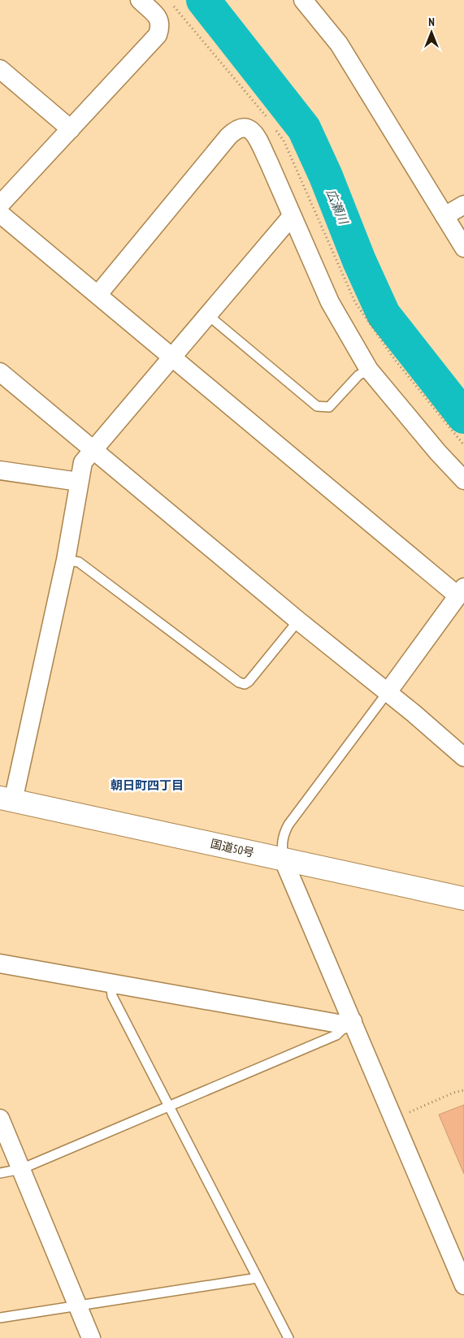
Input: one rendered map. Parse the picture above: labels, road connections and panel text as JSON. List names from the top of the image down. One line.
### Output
{"streets":{"highway":["国道50号"]},"districts":["朝日町四丁目"],"water":["広瀬川"],"north":"top"}
